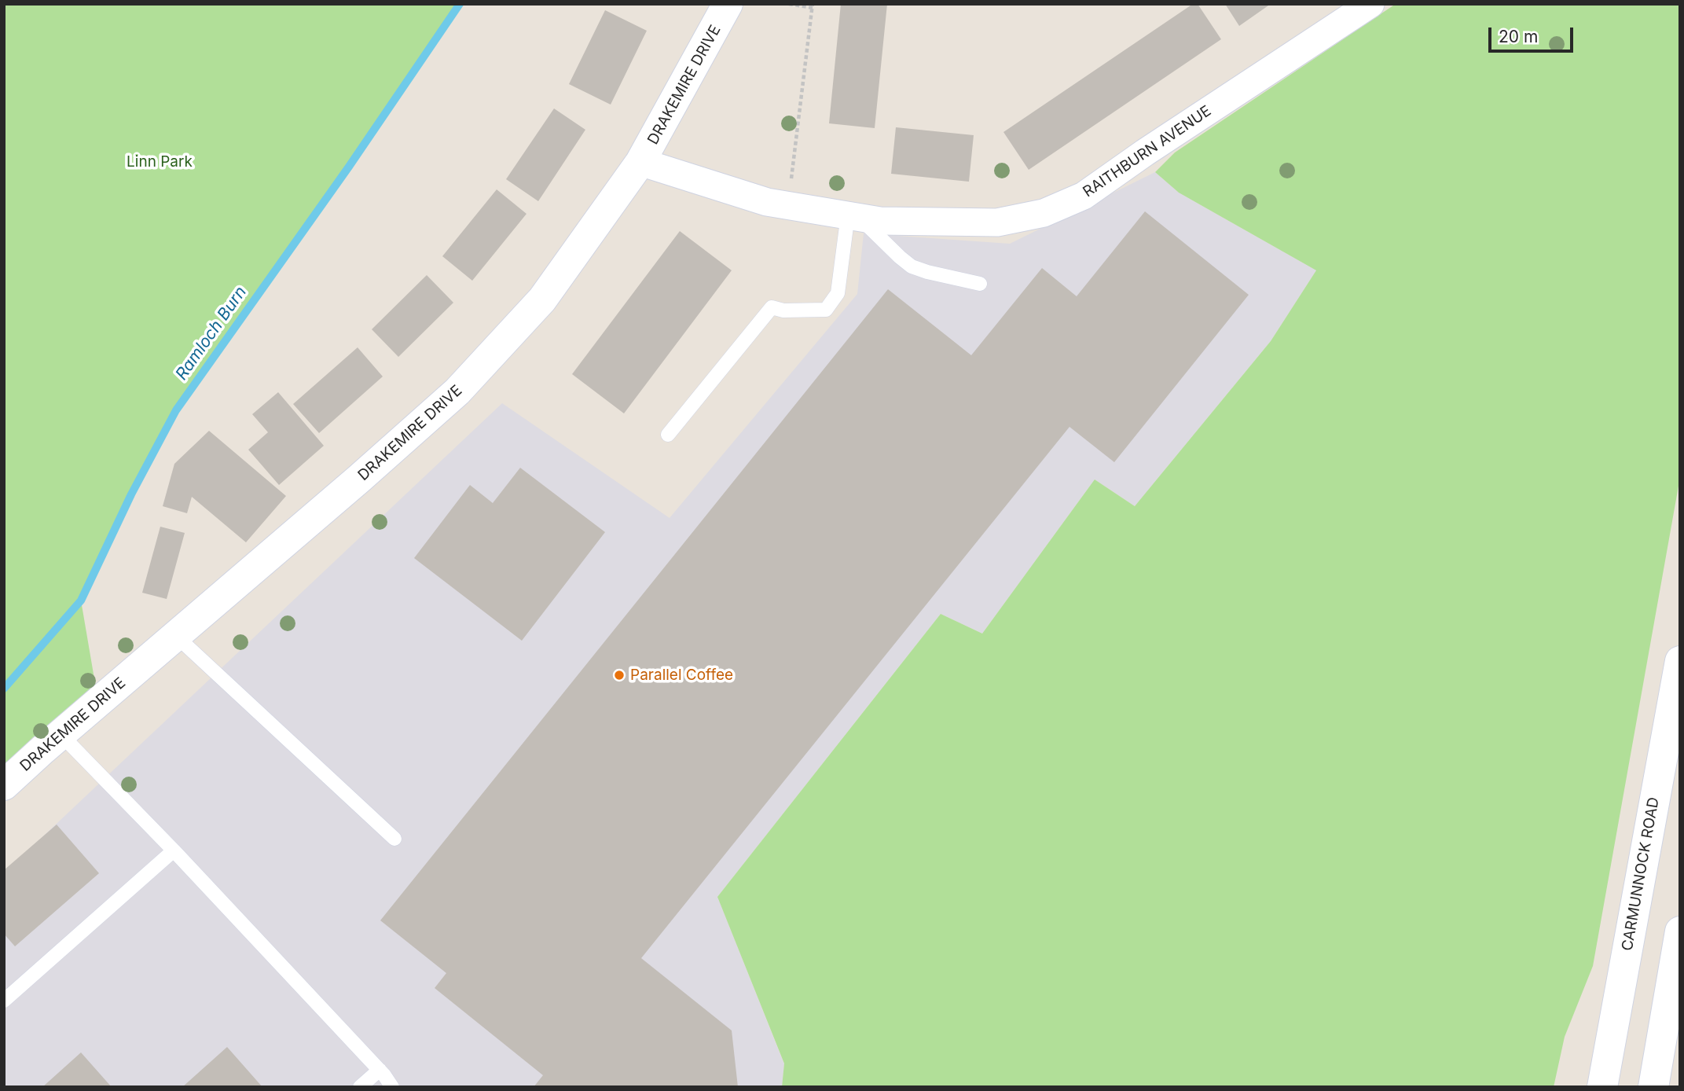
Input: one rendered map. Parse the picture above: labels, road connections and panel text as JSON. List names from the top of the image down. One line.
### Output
{"streets":{"street":["DRAKEMIRE DRIVE","RAITHBURN AVENUE","CARMUNNOCK ROAD"]},"crossings":[["DRAKEMIRE DRIVE","RAITHBURN AVENUE"]],"water":["Ramloch Burn"],"parks":["Linn Park"],"places":["Parallel Coffee"],"scale_bar":"20 m"}
